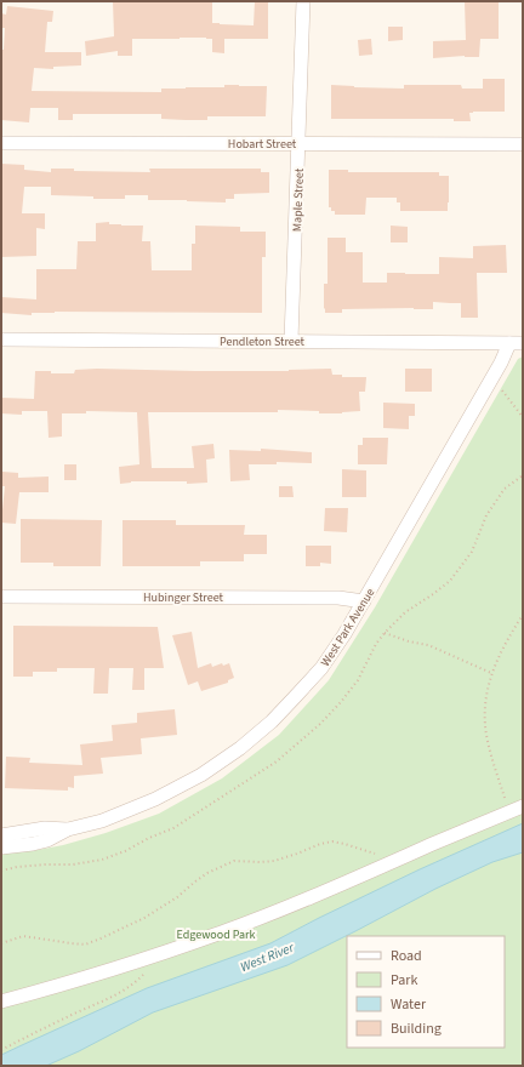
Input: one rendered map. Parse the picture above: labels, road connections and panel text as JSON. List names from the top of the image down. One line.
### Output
{"streets":{"street":["Hobart Street","Maple Street","Pendleton Street","Hubinger Street","West Park Avenue"]},"crossings":[["Hobart Street","Maple Street"],["Maple Street","Pendleton Street"],["Pendleton Street","West Park Avenue"],["Hubinger Street","West Park Avenue"]],"water":["West River"],"parks":["Edgewood Park"],"legend":["Road","Park","Water","Building"]}
